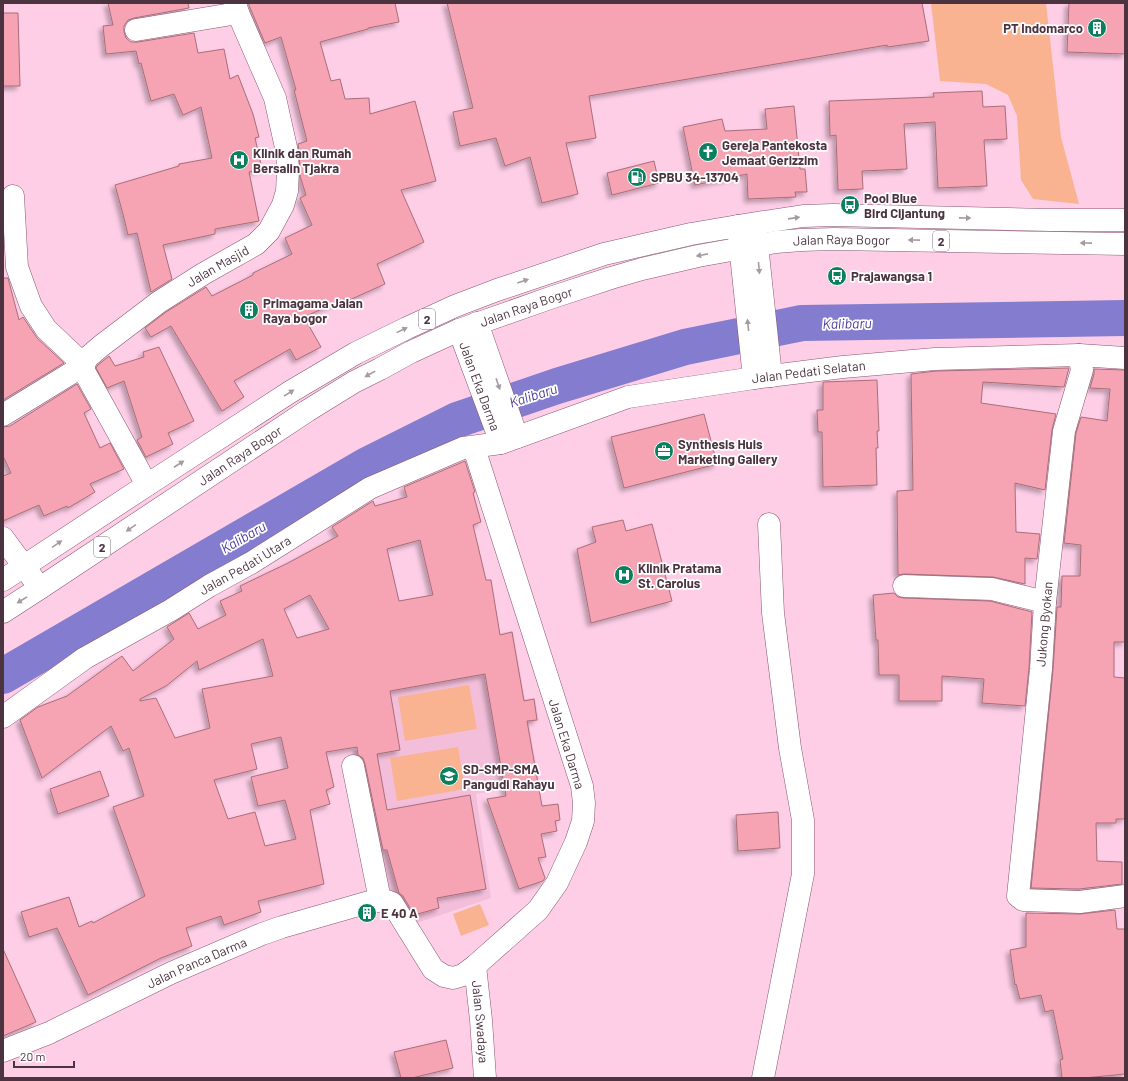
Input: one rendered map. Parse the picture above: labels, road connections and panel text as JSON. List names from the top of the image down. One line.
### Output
{"streets":{"main road":["Jalan Raya Bogor","2","Jalan Masjid","Jalan Pedati Selatan","Jalan Eka Darma","Jalan Pedati Utara","Jukong Byokan","Jalan Panca Darma","Jalan Swadaya"]},"crossings":[["Jalan Raya Bogor","Jalan Eka Darma"],["Jalan Pedati Selatan","Jalan Eka Darma"],["Jalan Pedati Selatan","Jalan Pedati Utara"],["Jalan Pedati Selatan","Jukong Byokan"],["Jalan Eka Darma","Jalan Pedati Utara"],["Jalan Eka Darma","Jalan Panca Darma"],["Jalan Eka Darma","Jalan Swadaya"]],"water":["Kalibaru"],"places":{"building":["PT Indomarco","Primagama Jalan Raya bogor","E 40 A"],"church":["Gereja Pantekosta Jemaat Gerizzim"],"hospital":["Klinik dan Rumah Bersalin Tjakra","Klinik Pratama St. Carolus"],"fuel station":["SPBU 34-13704"],"bus stop":["Pool Blue Bird Cijantung","Prajawangsa 1"],"office":["Synthesis Huis Marketing Gallery"],"school or university":["SD-SMP-SMA Pangudi Rahayu"]},"scale_bar":"20 m"}
